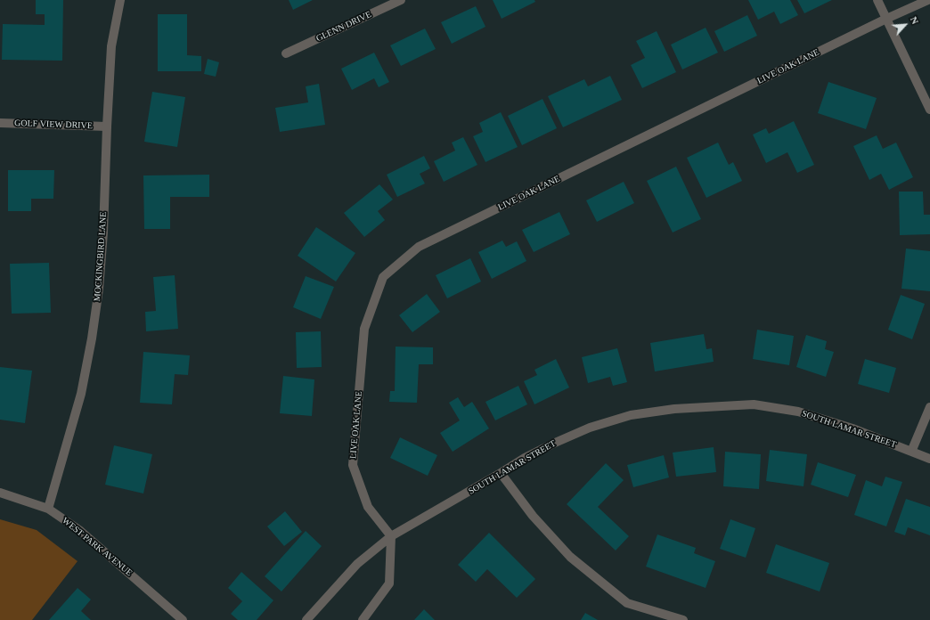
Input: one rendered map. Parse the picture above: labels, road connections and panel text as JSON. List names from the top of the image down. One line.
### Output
{"streets":{"street":["GLENN DRIVE","LIVE OAK LANE","GOLF VIEW DRIVE","MOCKINGBIRD LANE","SOUTH LAMAR STREET","WEST PARK AVENUE"]},"crossings":[["LIVE OAK LANE","SOUTH LAMAR STREET"],["GOLF VIEW DRIVE","MOCKINGBIRD LANE"],["MOCKINGBIRD LANE","WEST PARK AVENUE"]],"north":"top right"}
